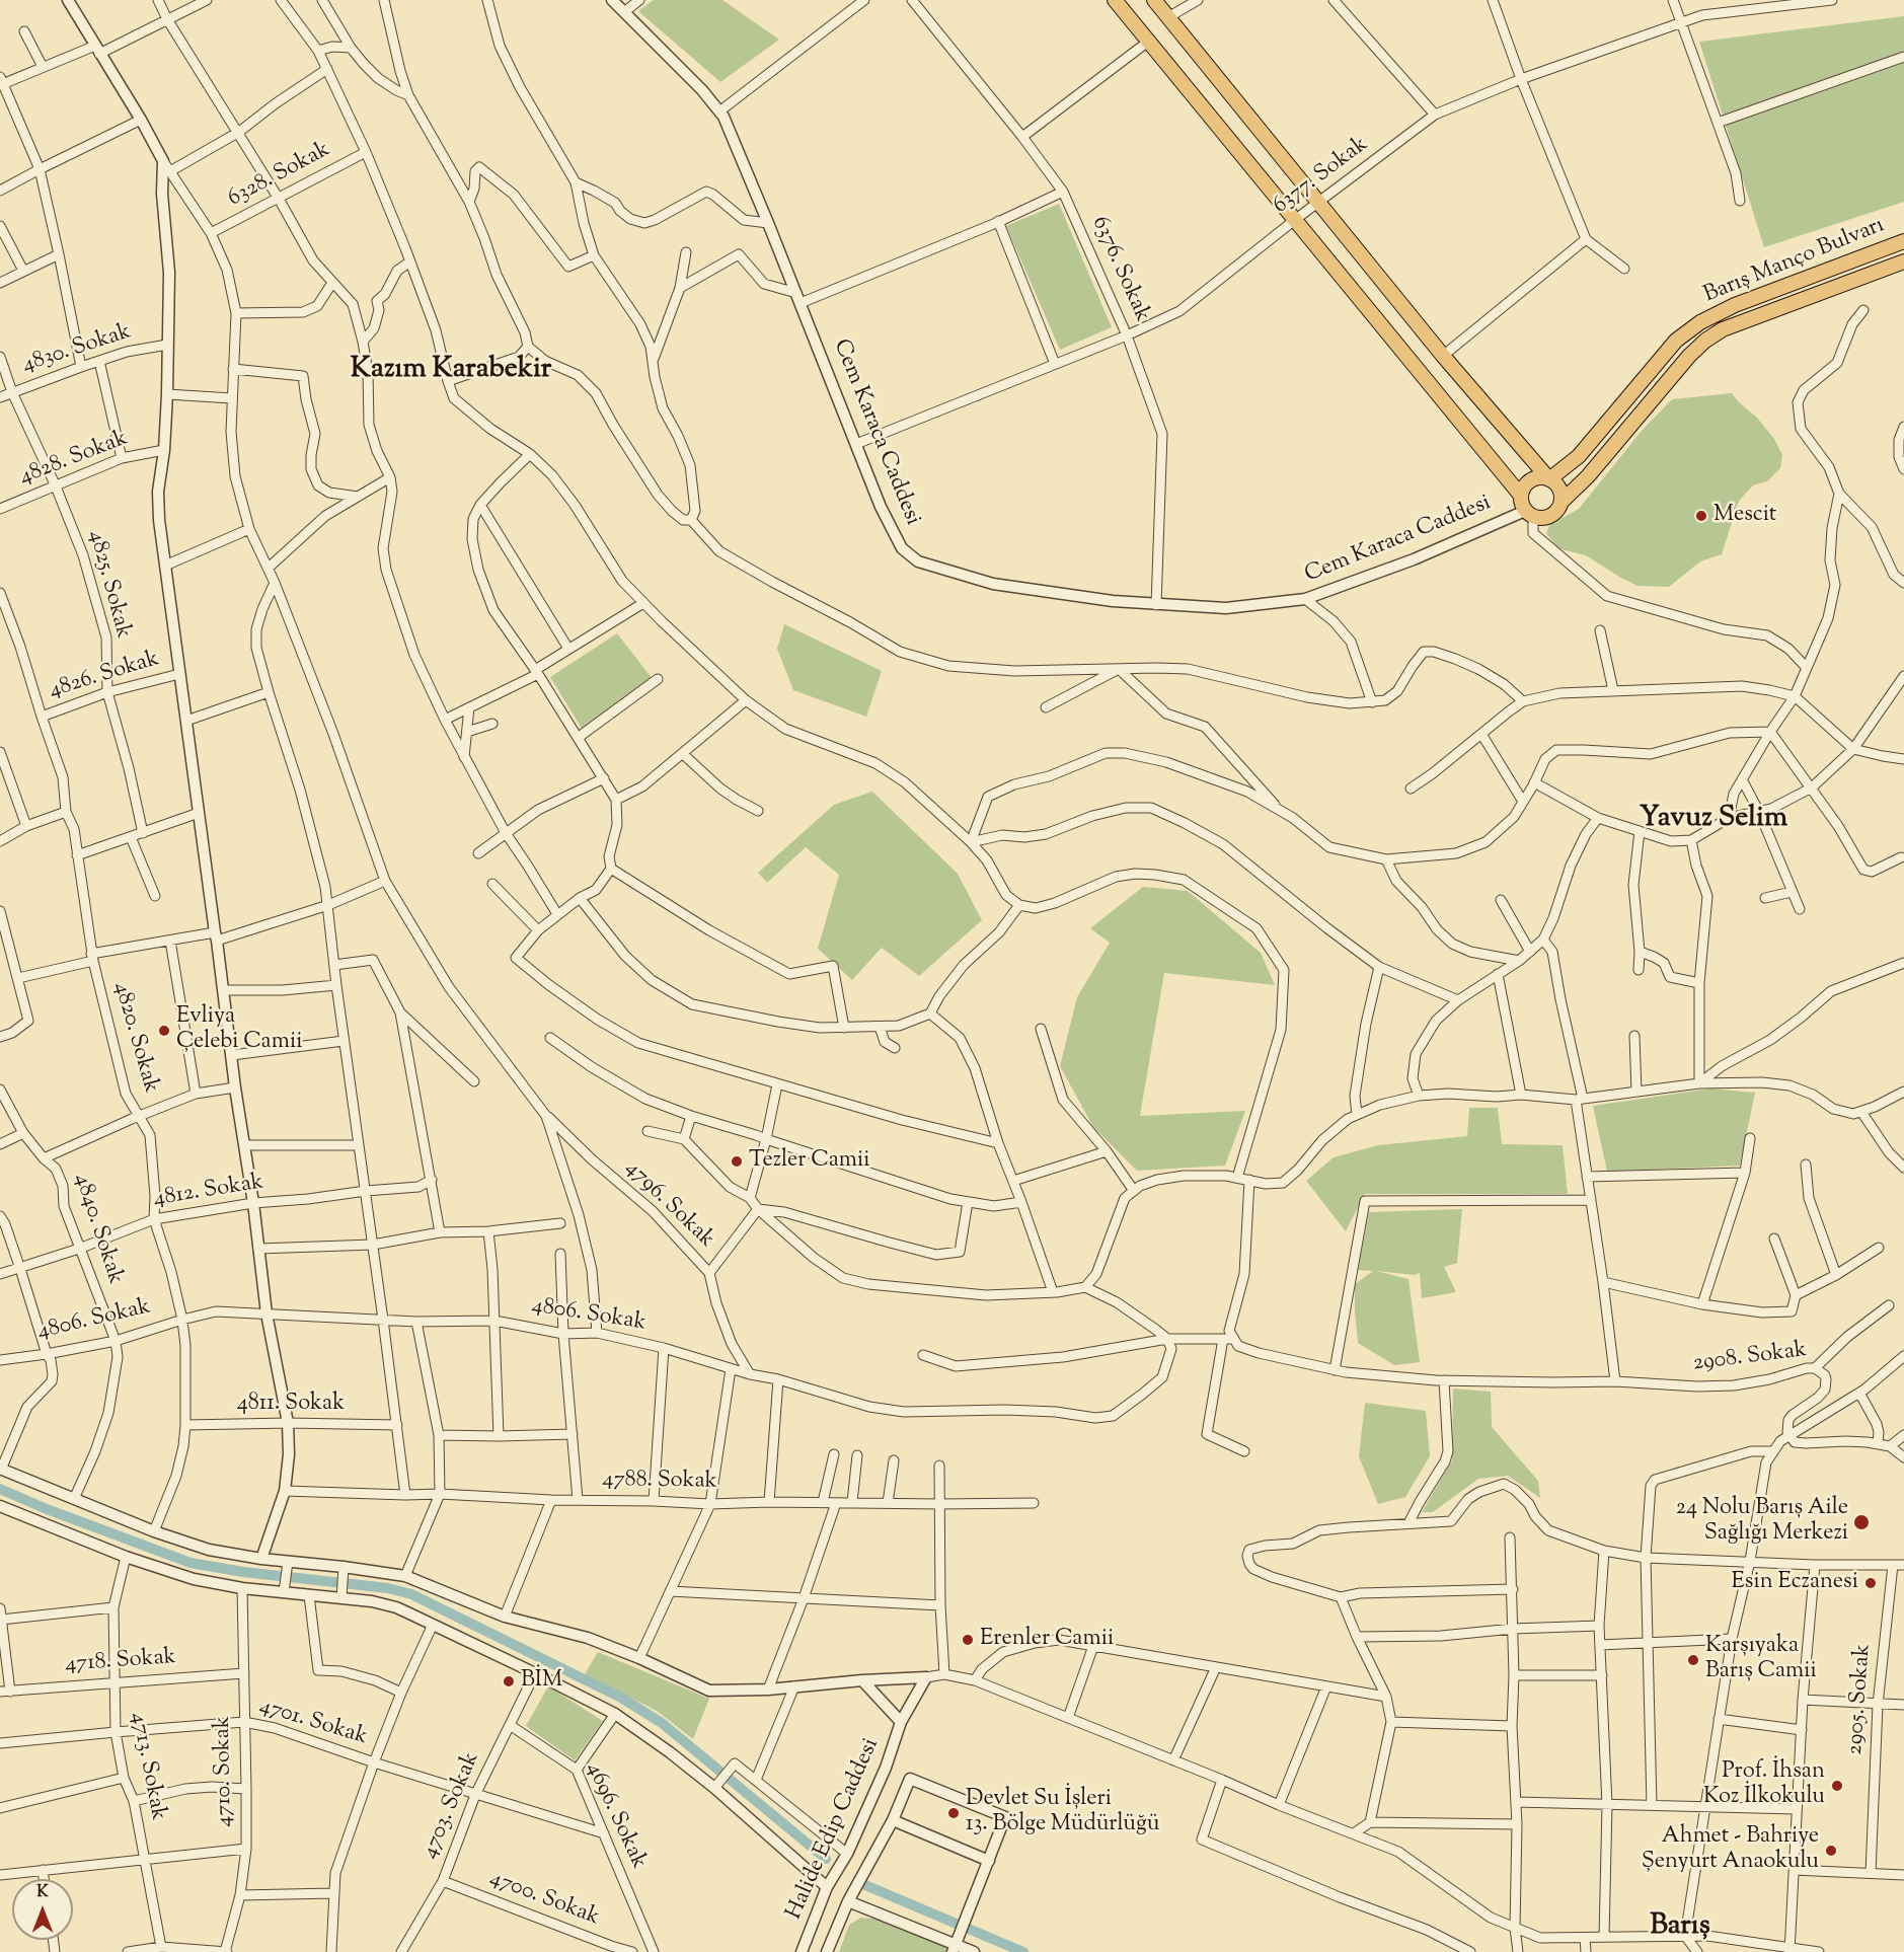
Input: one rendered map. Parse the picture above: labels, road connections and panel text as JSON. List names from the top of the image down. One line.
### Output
{"streets":{"main road":["Barış Manço Bulvarı"],"street":["6328. Sokak","6377. Sokak","6376. Sokak","4830. Sokak","Cem Karaca Caddesi","4828. Sokak","4825. Sokak","4826. Sokak","4820. Sokak","4812. Sokak","4796. Sokak","4840. Sokak","4806. Sokak","2908. Sokak","4811. Sokak","4788. Sokak","4718. Sokak","2905. Sokak","4701. Sokak","4713. Sokak","4710. Sokak","4703. Sokak","4696. Sokak","Halide Edip Caddesi","4700. Sokak"]},"crossings":[["6377. Sokak","6376. Sokak"],["6377. Sokak","Cem Karaca Caddesi"],["Barış Manço Bulvarı","Cem Karaca Caddesi"],["6376. Sokak","Cem Karaca Caddesi"],["4830. Sokak","4825. Sokak"],["4828. Sokak","4825. Sokak"],["4825. Sokak","4826. Sokak"],["4826. Sokak","4820. Sokak"],["4820. Sokak","4812. Sokak"],["4820. Sokak","4806. Sokak"],["4820. Sokak","4811. Sokak"],["4812. Sokak","4840. Sokak"],["4796. Sokak","4806. Sokak"],["4840. Sokak","4806. Sokak"],["4718. Sokak","4713. Sokak"],["4718. Sokak","4710. Sokak"],["4701. Sokak","4713. Sokak"],["4701. Sokak","4710. Sokak"],["4701. Sokak","4703. Sokak"],["4701. Sokak","4696. Sokak"],["4703. Sokak","4696. Sokak"],["4703. Sokak","4700. Sokak"]],"districts":["Kazım Karabekir","Yavuz Selim","Barış"],"places":["Mescit","Evliya Çelebi Camii","Tezler Camii","24 Nolu Barış Aile Sağlığı Merkezi","Esin Eczanesi","Erenler Camii","Karşıyaka Barış Camii","BİM","Prof. İhsan Koz İlkokulu","Devlet Su İşleri 13. Bölge Müdürlüğü","Ahmet - Bahriye Şenyurt Anaokulu"],"north":"top"}
